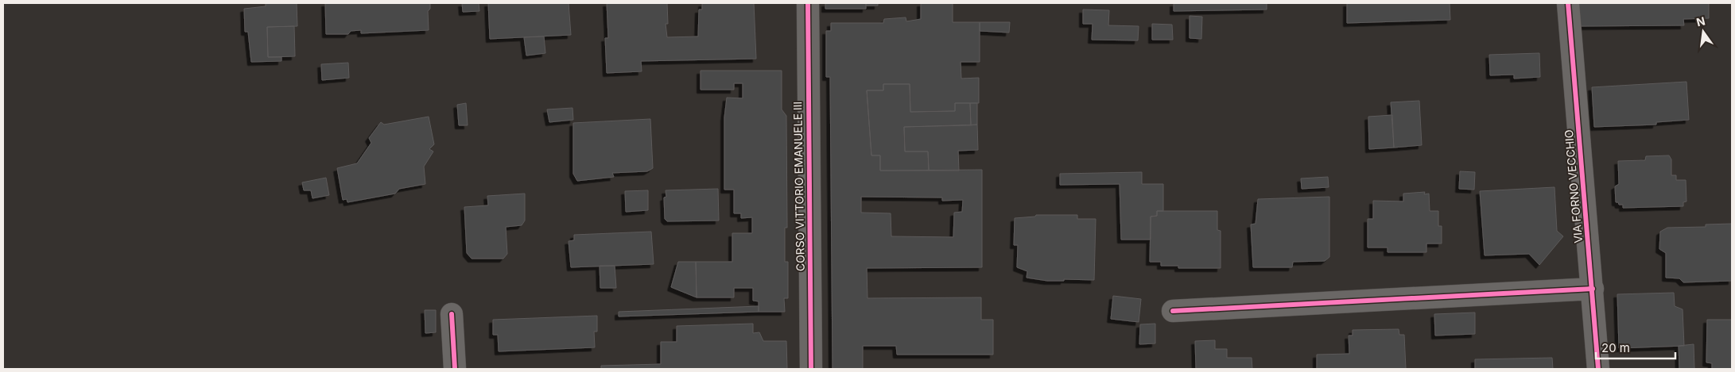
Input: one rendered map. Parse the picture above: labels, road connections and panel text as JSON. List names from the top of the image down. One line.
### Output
{"streets":{"street":["CORSO VITTORIO EMANUELE III","VIA FORNO VECCHIO"]},"scale_bar":"20 m","north":"top"}
